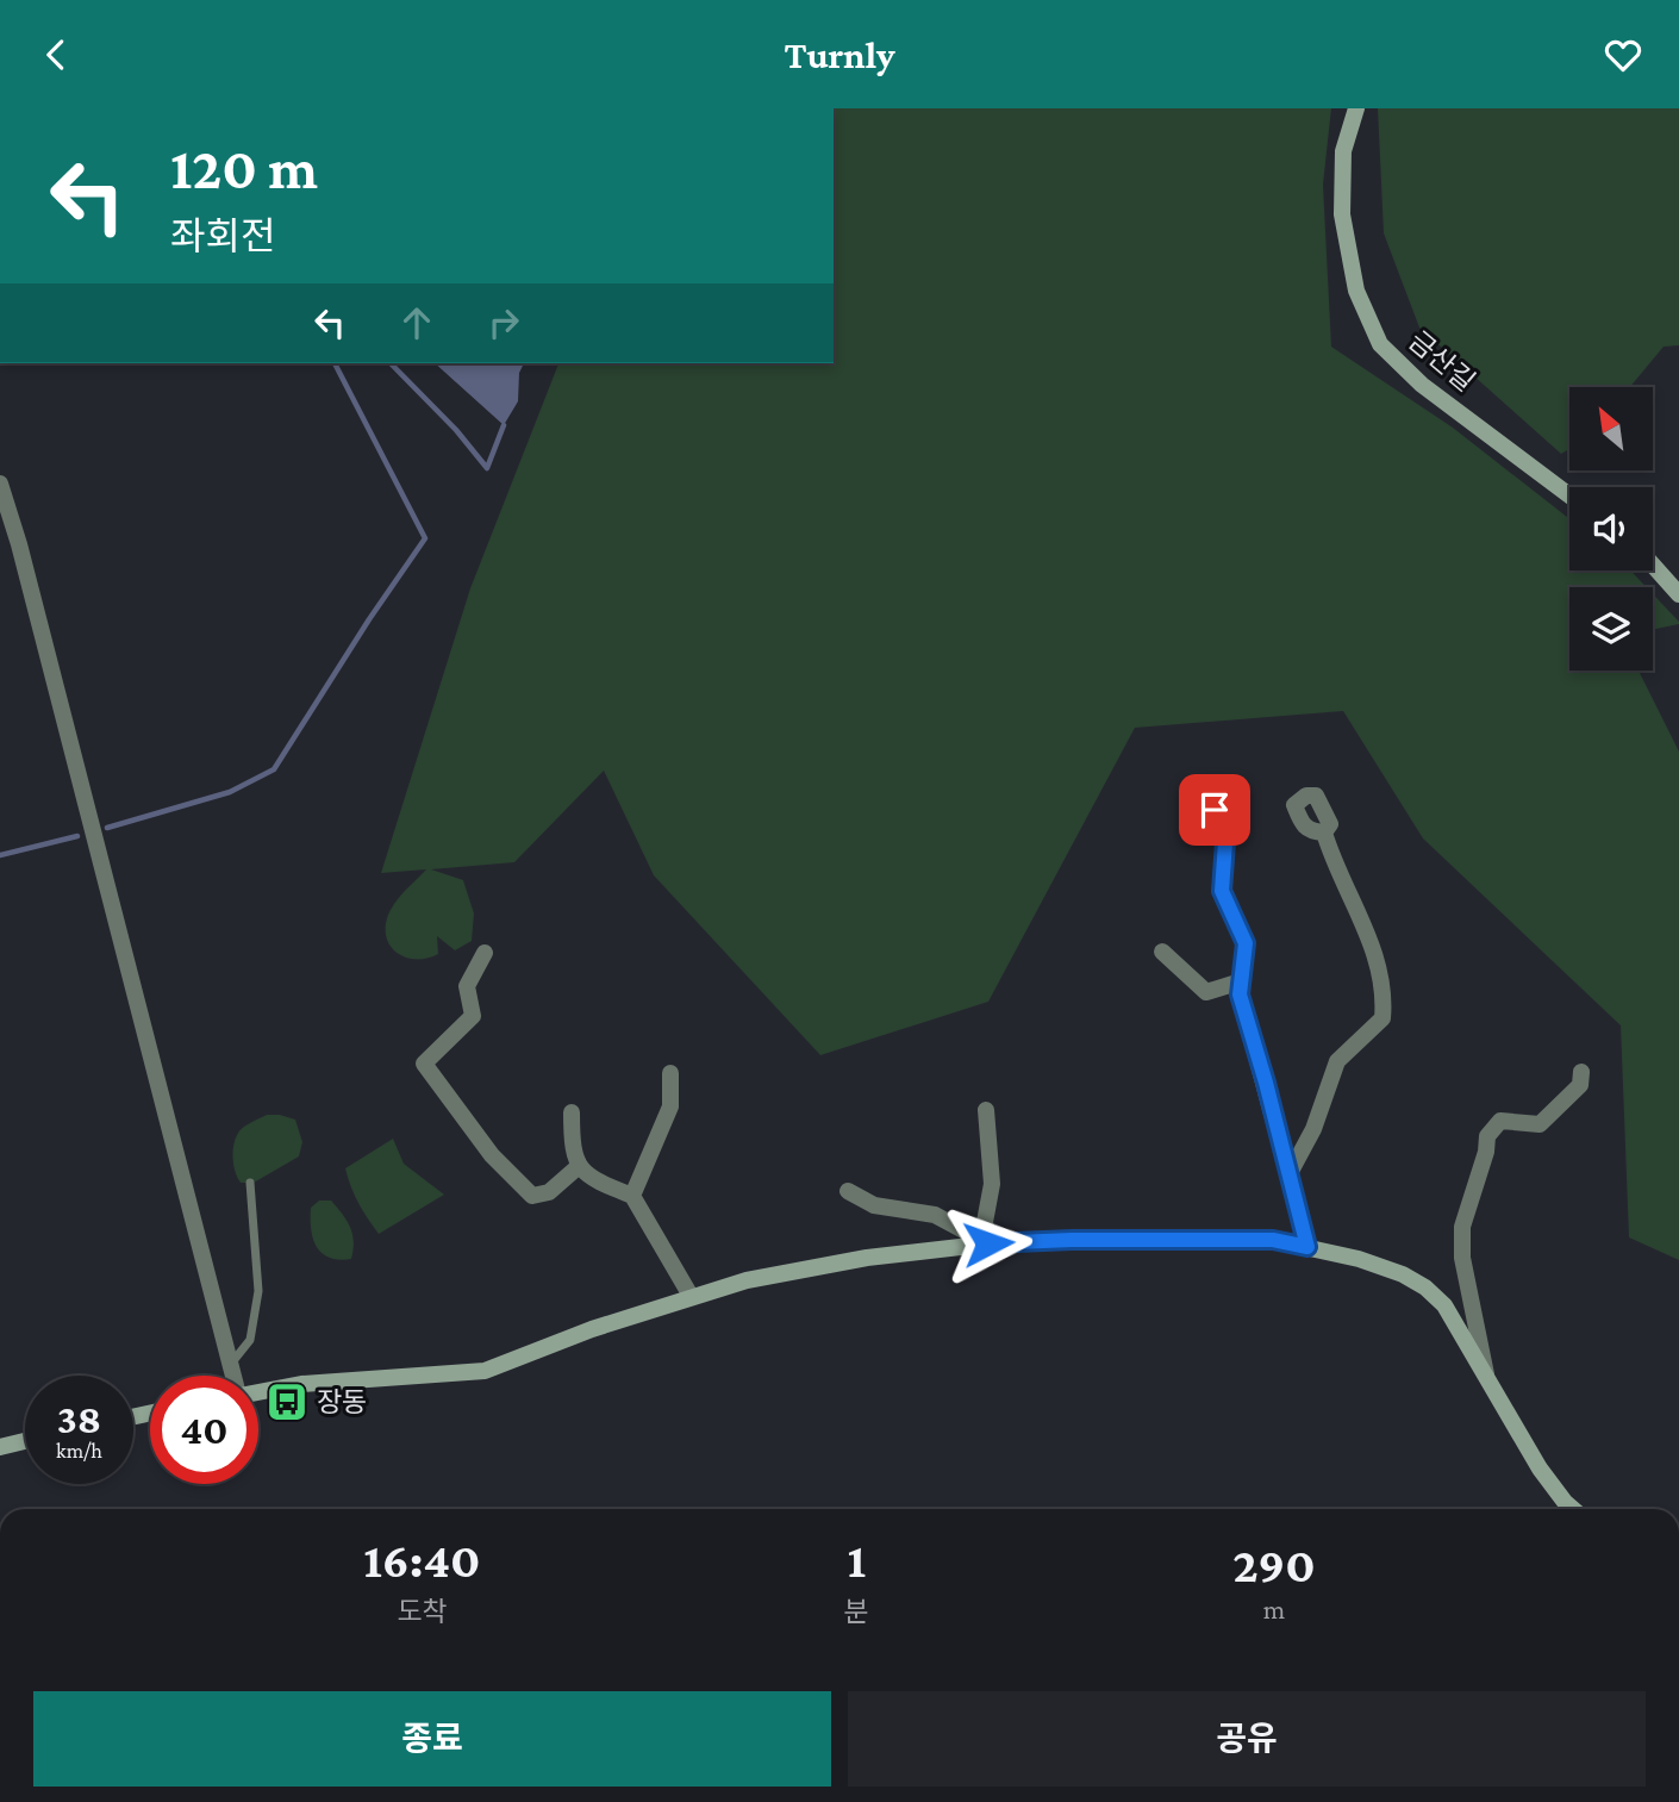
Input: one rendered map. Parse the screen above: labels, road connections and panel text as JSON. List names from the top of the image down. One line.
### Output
{"streets":{"street":["금산길"]},"places":{"bus stop":["장동"]},"north":"top left","page":{"header":"Turnly","turn":["120 m","좌회전"],"speed":"38 km/h","limit":"40","eta":["16:40","도착","1","분","290","m"],"buttons":["종료","공유"]}}
